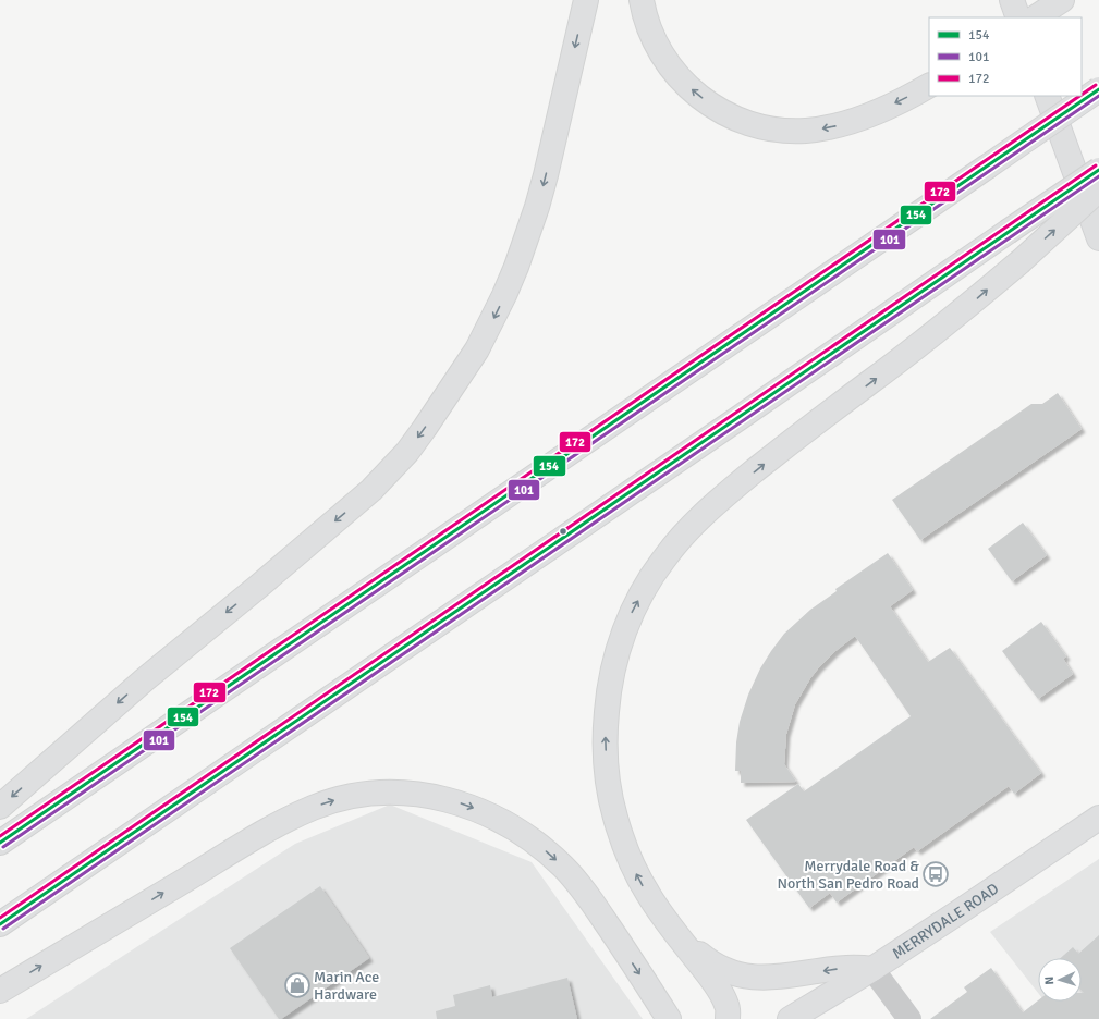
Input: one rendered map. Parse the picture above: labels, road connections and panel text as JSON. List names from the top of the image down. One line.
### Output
{"streets":{"main road":["MERRYDALE ROAD"]},"places":{"bus stop":["Merrydale Road & North San Pedro Road"],"shop":["Marin Ace Hardware"]},"lines":["transit line 172","transit line 154","transit line 101"],"legend":["154","101","172"],"north":"left"}
